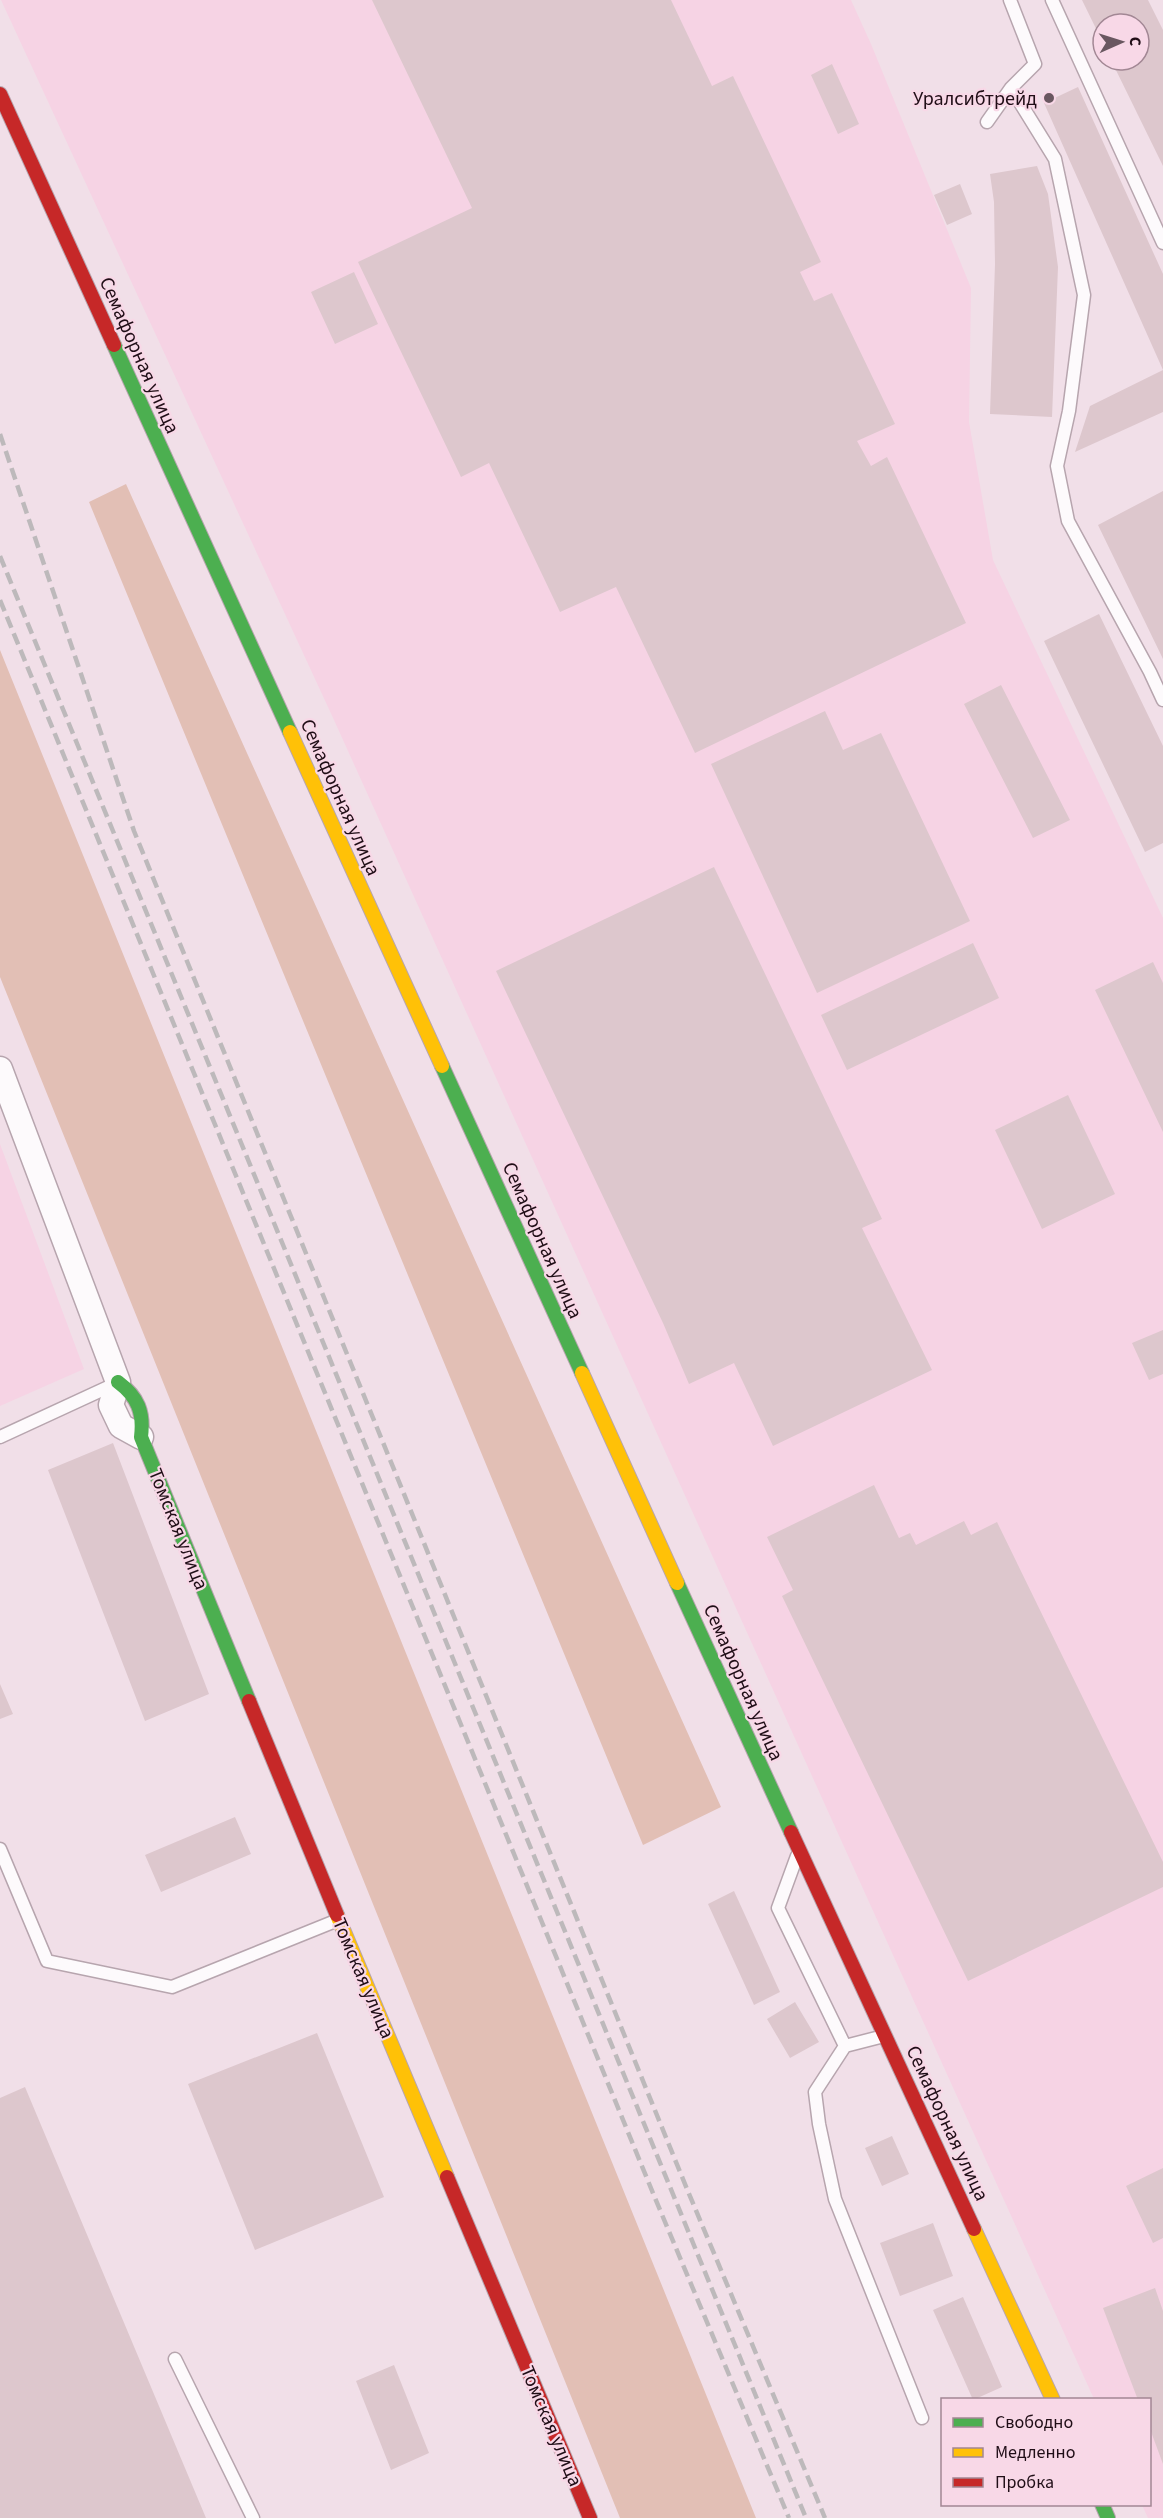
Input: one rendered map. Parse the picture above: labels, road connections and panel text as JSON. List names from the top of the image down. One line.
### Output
{"streets":{"main road":["Семафорная улица","Томская улица"]},"places":["Уралcибтрейд"],"legend":["Свободно","Медленно","Пробка"],"north":"right"}
